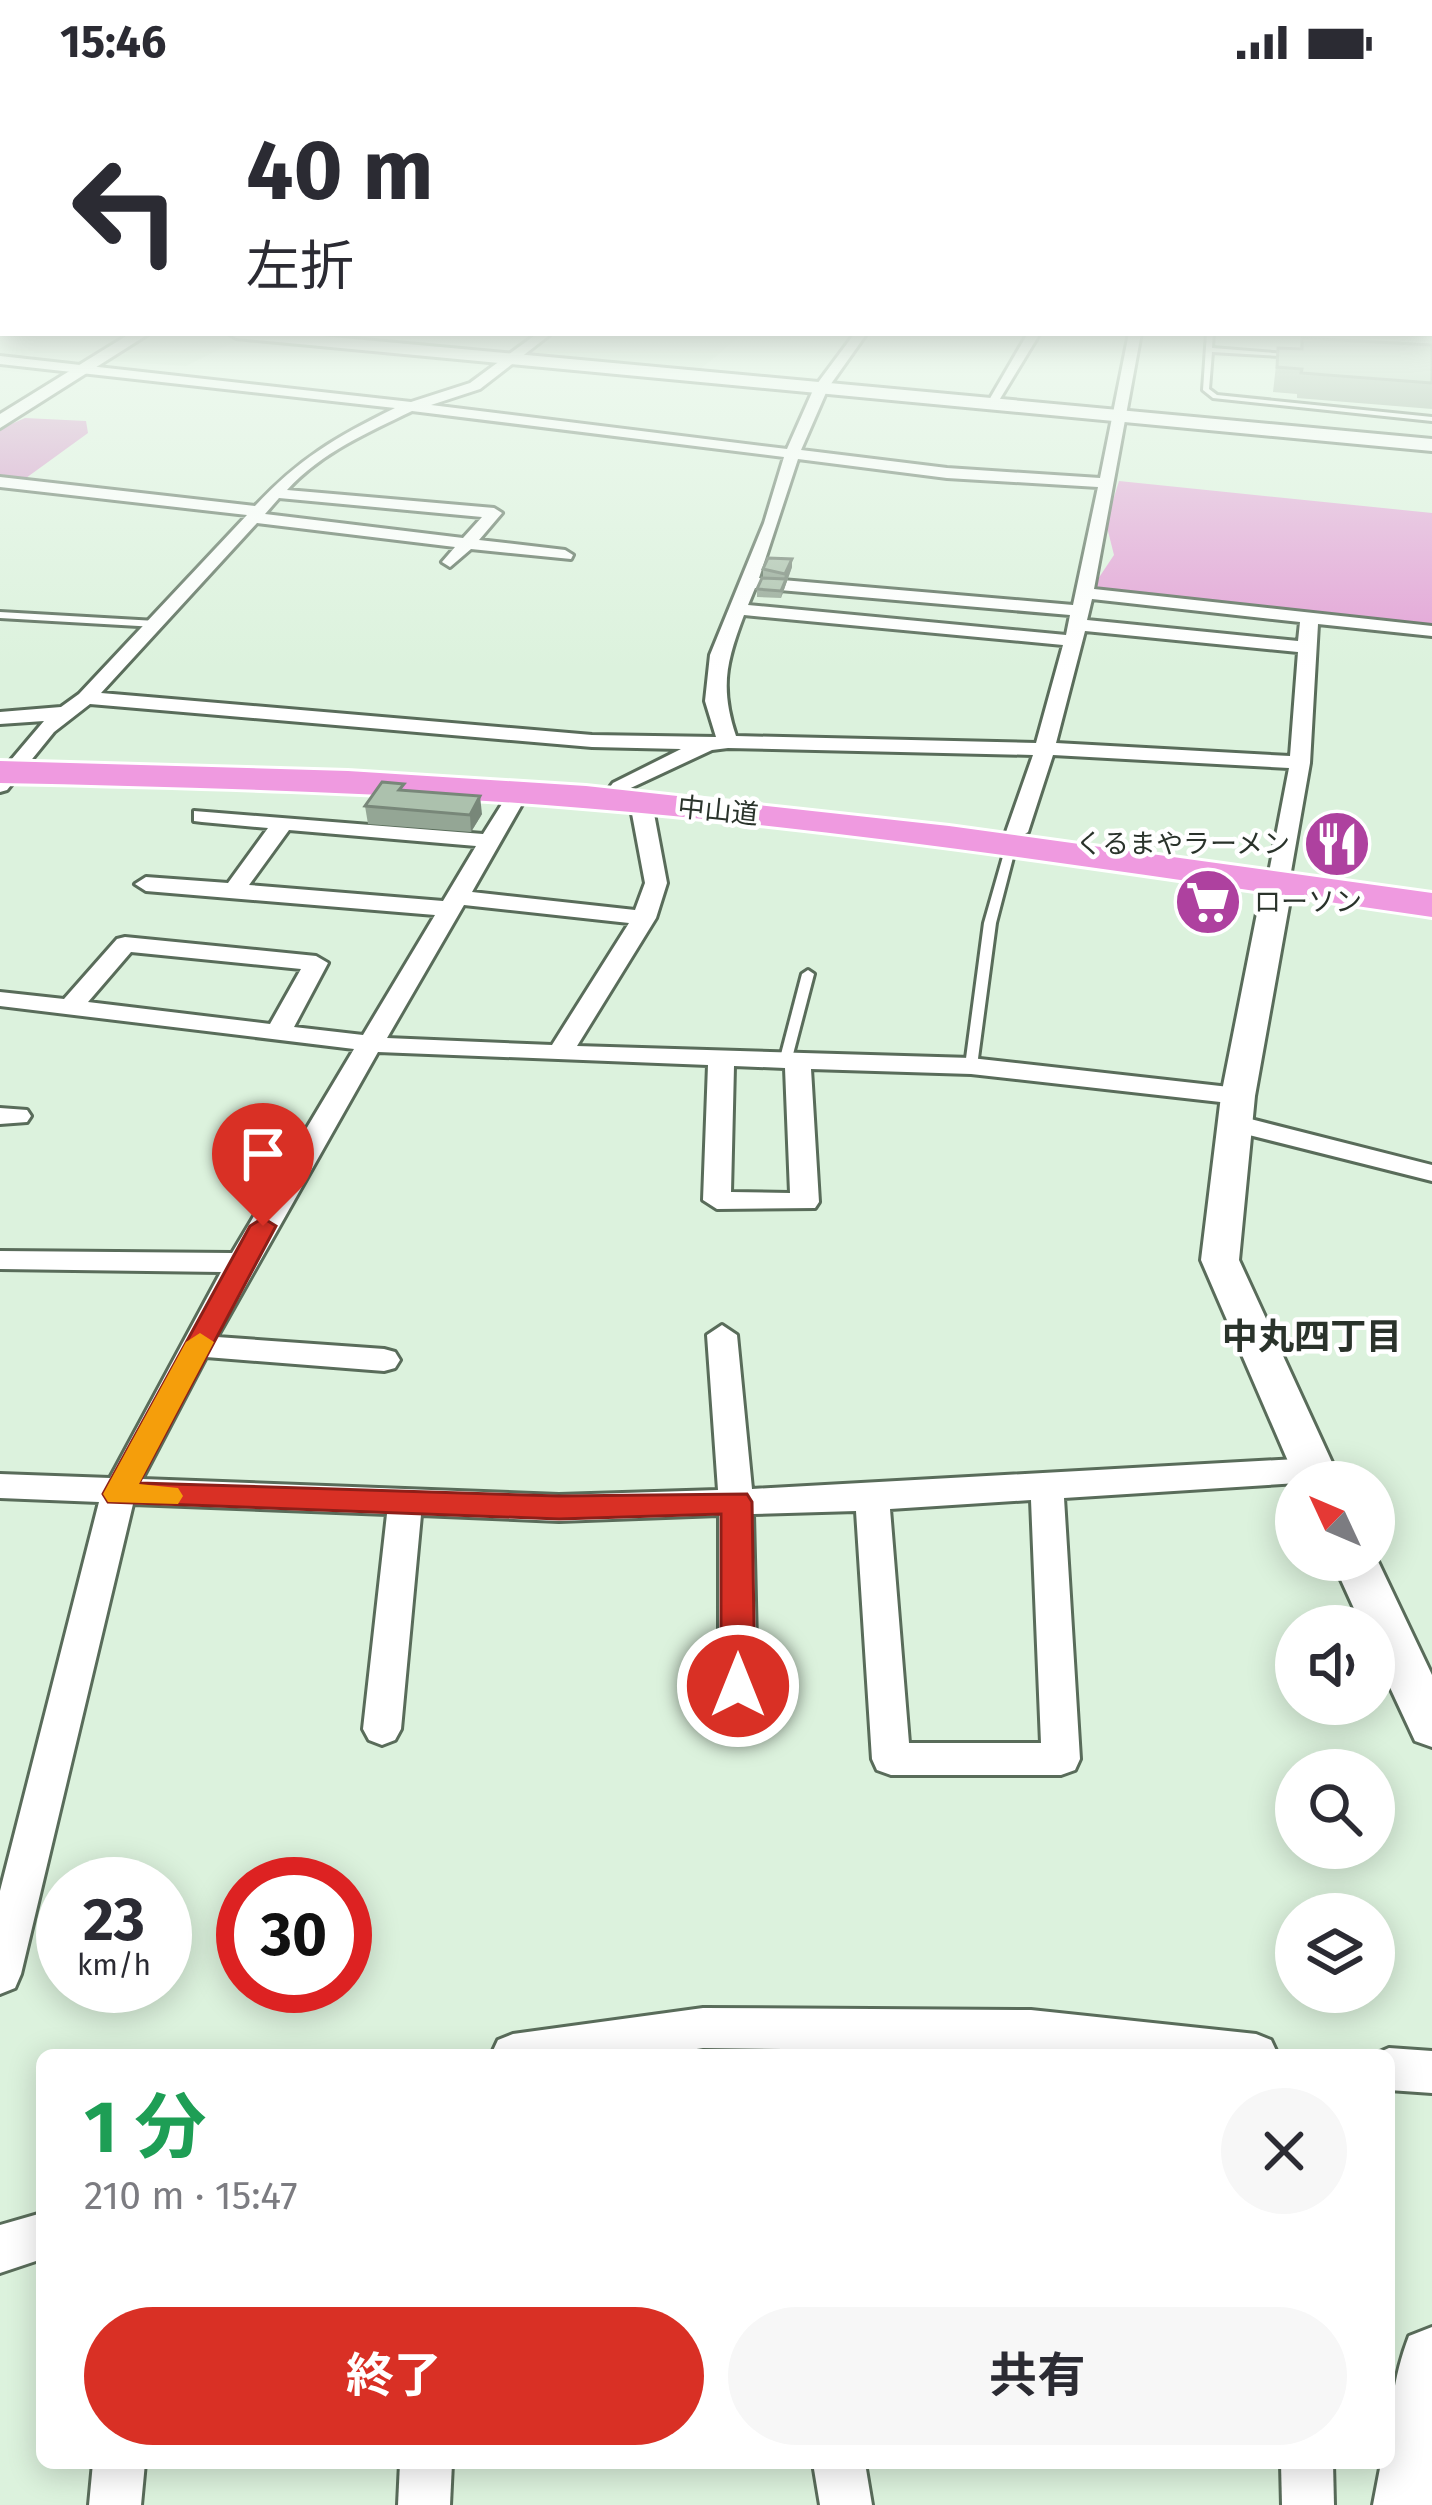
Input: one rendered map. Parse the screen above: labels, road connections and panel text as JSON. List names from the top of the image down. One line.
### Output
{"streets":{"highway":["中山道"]},"districts":["中丸四丁目"],"places":{"restaurant":["くるまやラーメン"],"supermarket":["ローソン"]},"north":"top left","page":{"status":"15:46","turn":["40 m","左折"],"speed":"23 km/h","limit":"30","heading":["1 分","210 m · 15:47"],"buttons":["終了","共有"]}}
